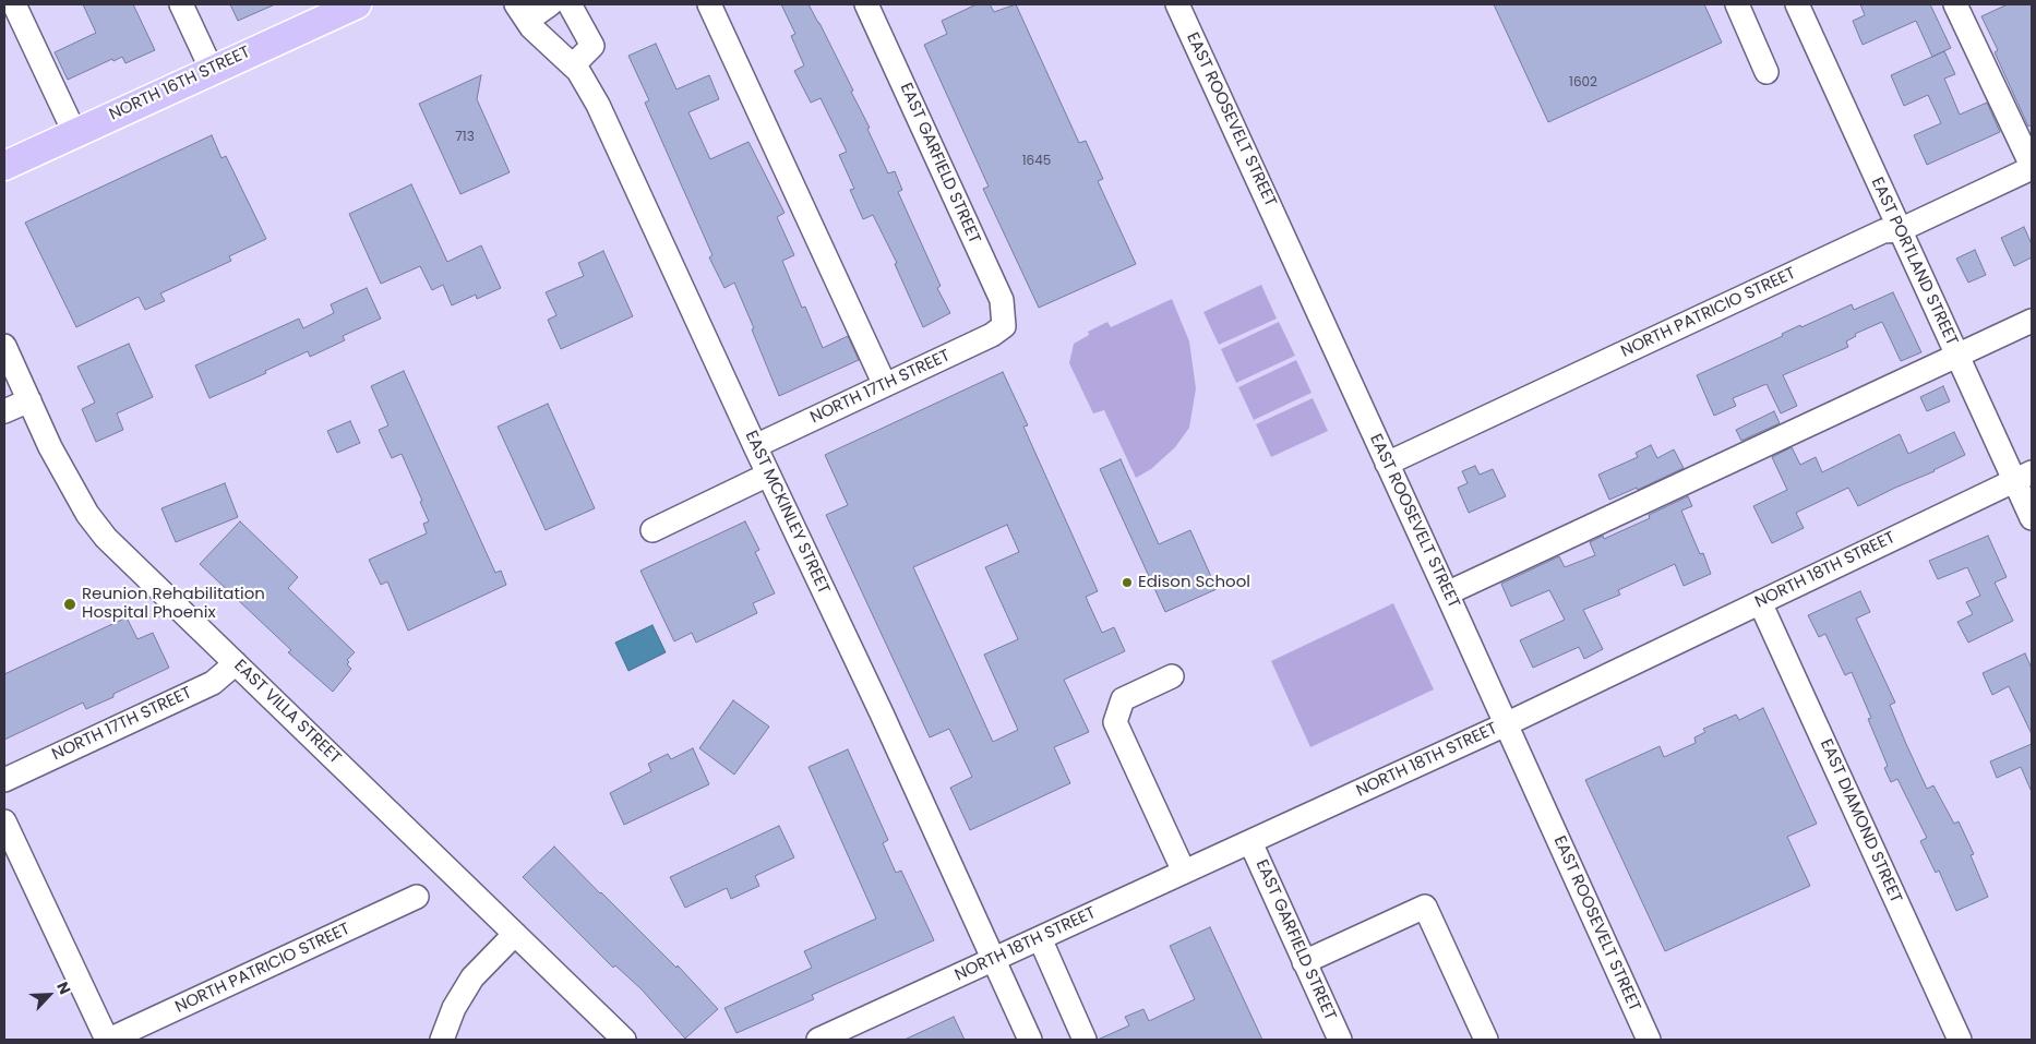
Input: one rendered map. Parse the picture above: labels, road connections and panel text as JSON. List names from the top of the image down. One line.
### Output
{"streets":{"main road":["NORTH 16TH STREET"],"street":["EAST ROOSEVELT STREET","EAST GARFIELD STREET","EAST PORTLAND STREET","NORTH PATRICIO STREET","NORTH 17TH STREET","EAST MCKINLEY STREET","NORTH 18TH STREET","EAST VILLA STREET","EAST DIAMOND STREET"]},"crossings":[["EAST ROOSEVELT STREET","NORTH PATRICIO STREET"],["EAST ROOSEVELT STREET","NORTH 18TH STREET"],["EAST GARFIELD STREET","NORTH 17TH STREET"],["EAST GARFIELD STREET","NORTH 18TH STREET"],["EAST PORTLAND STREET","NORTH PATRICIO STREET"],["EAST PORTLAND STREET","NORTH 18TH STREET"],["NORTH 17TH STREET","EAST MCKINLEY STREET"],["NORTH 17TH STREET","EAST VILLA STREET"],["EAST MCKINLEY STREET","NORTH 18TH STREET"],["NORTH 18TH STREET","EAST DIAMOND STREET"]],"places":["Edison School","Reunion Rehabilitation Hospital Phoenix"],"house_numbers":["1602","713","1645"],"north":"top right"}
